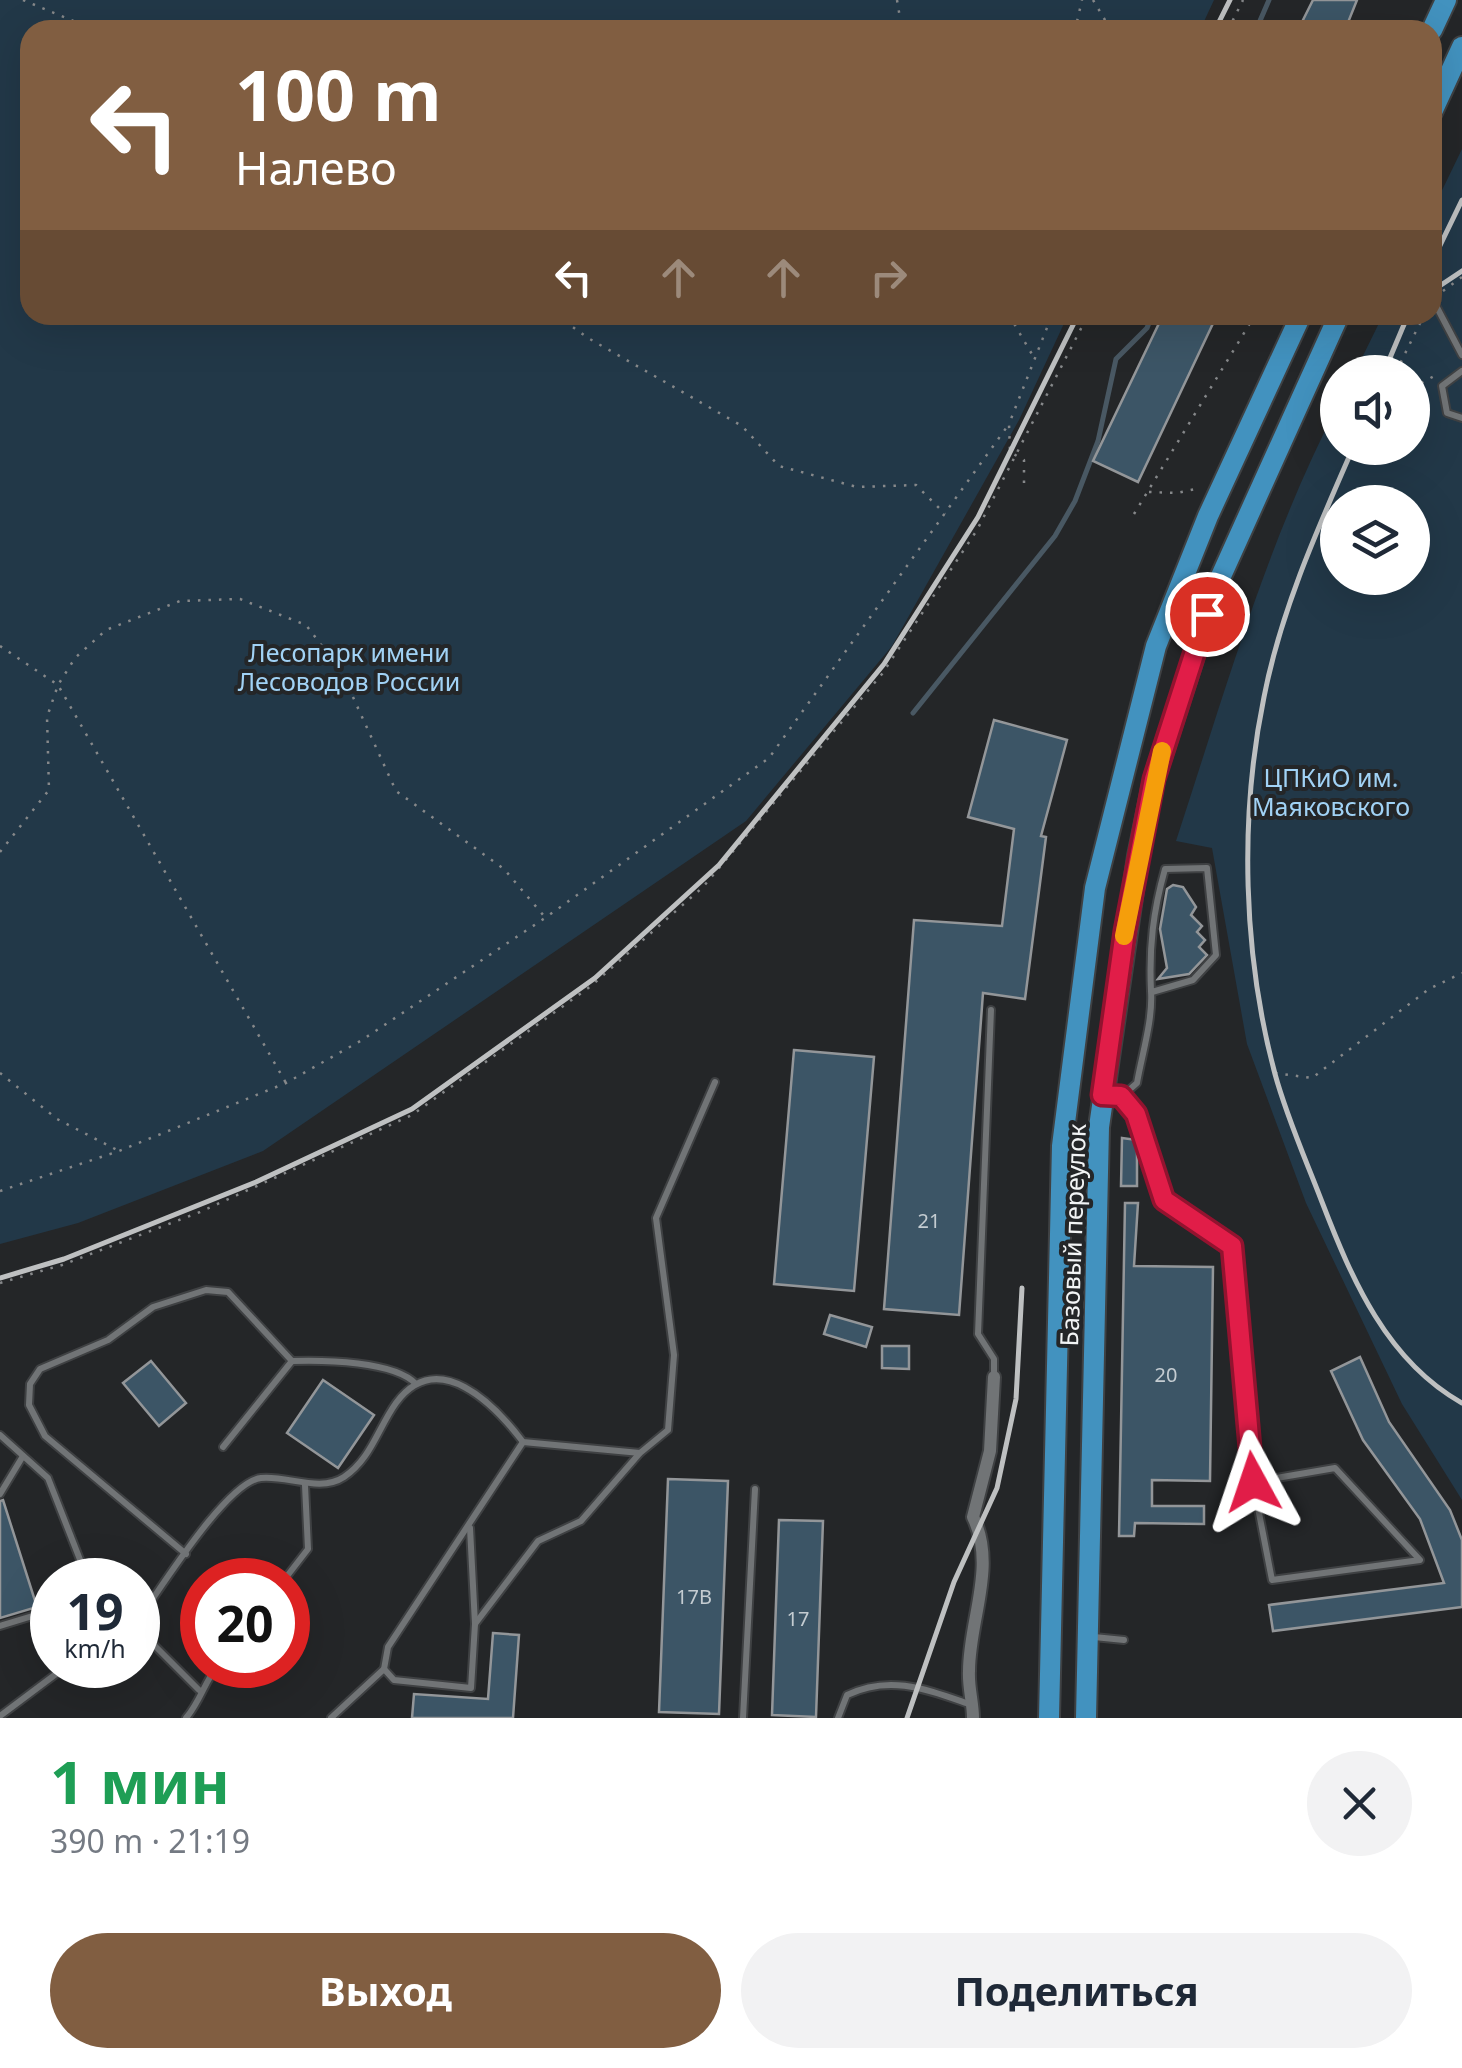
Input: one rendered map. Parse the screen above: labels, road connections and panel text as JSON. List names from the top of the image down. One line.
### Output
{"streets":{"main road":["Базовый переулок"]},"parks":["Лесопарк имени Лесоводов России","ЦПКиО им. Маяковского"],"house_numbers":["21","20","17В","17"],"page":{"turn":["100 m","Налево"],"speed":"19 km/h","limit":"20","heading":["1 мин","390 m · 21:19"],"buttons":["Выход","Поделиться"]}}
